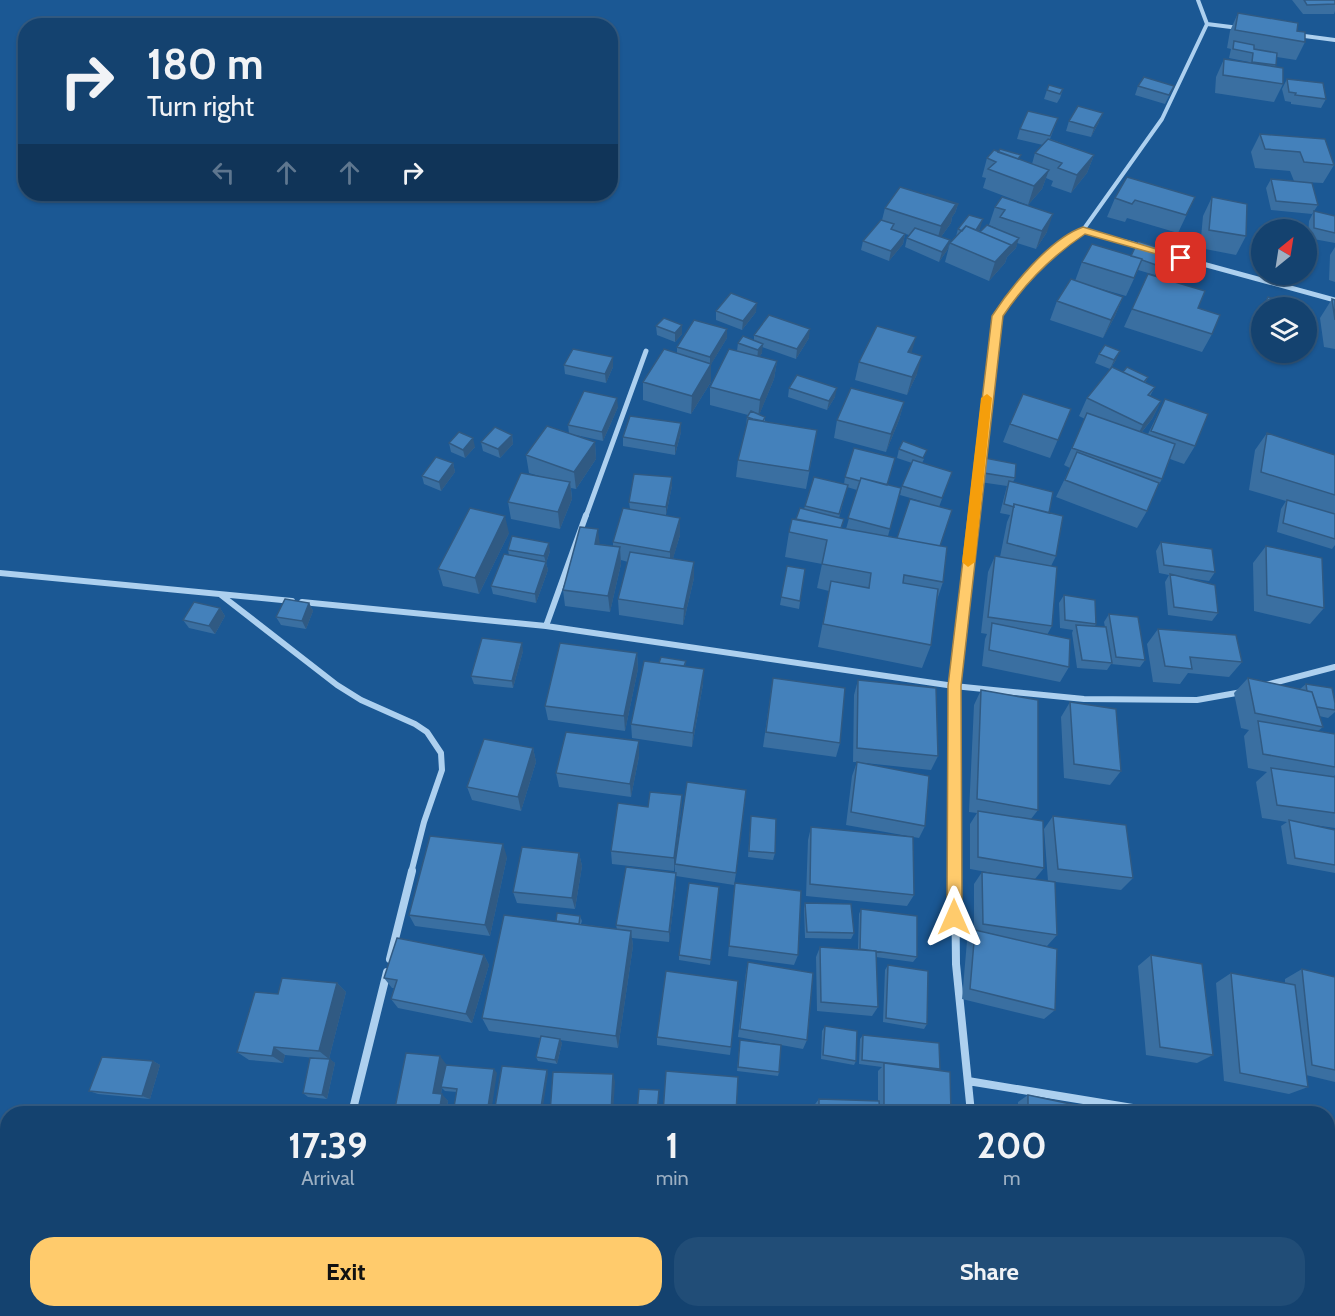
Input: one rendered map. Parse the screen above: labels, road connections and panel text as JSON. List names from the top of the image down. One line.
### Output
{"north":"top right","page":{"turn":["180 m","Turn right"],"eta":["17:39","Arrival","1","min","200","m"],"buttons":["Exit","Share"]}}
